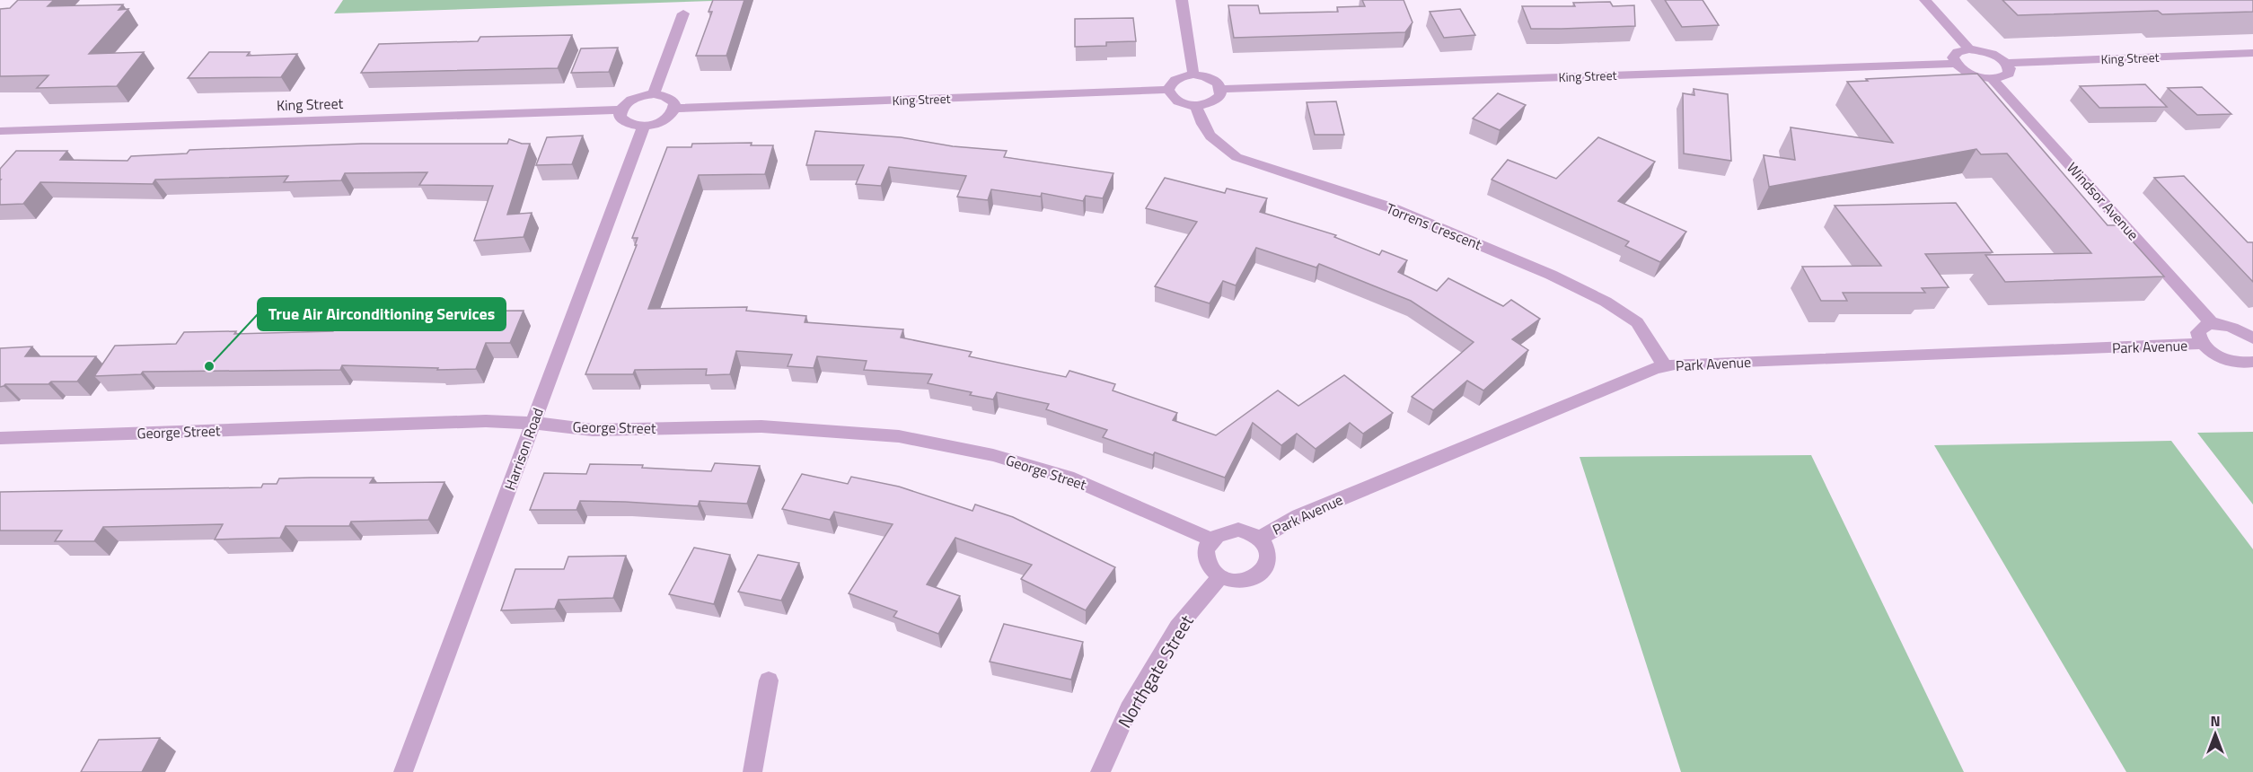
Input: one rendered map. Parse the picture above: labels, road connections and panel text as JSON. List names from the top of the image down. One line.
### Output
{"streets":{"street":["King Street","Windsor Avenue","Torrens Crescent","Park Avenue","George Street","Harrison Road","Northgate Street"]},"crossings":[["King Street","Torrens Crescent"],["Torrens Crescent","Park Avenue"],["Park Avenue","George Street"],["Park Avenue","Northgate Street"],["George Street","Harrison Road"],["George Street","Northgate Street"]],"places":["True Air Airconditioning Services"],"north":"top"}
